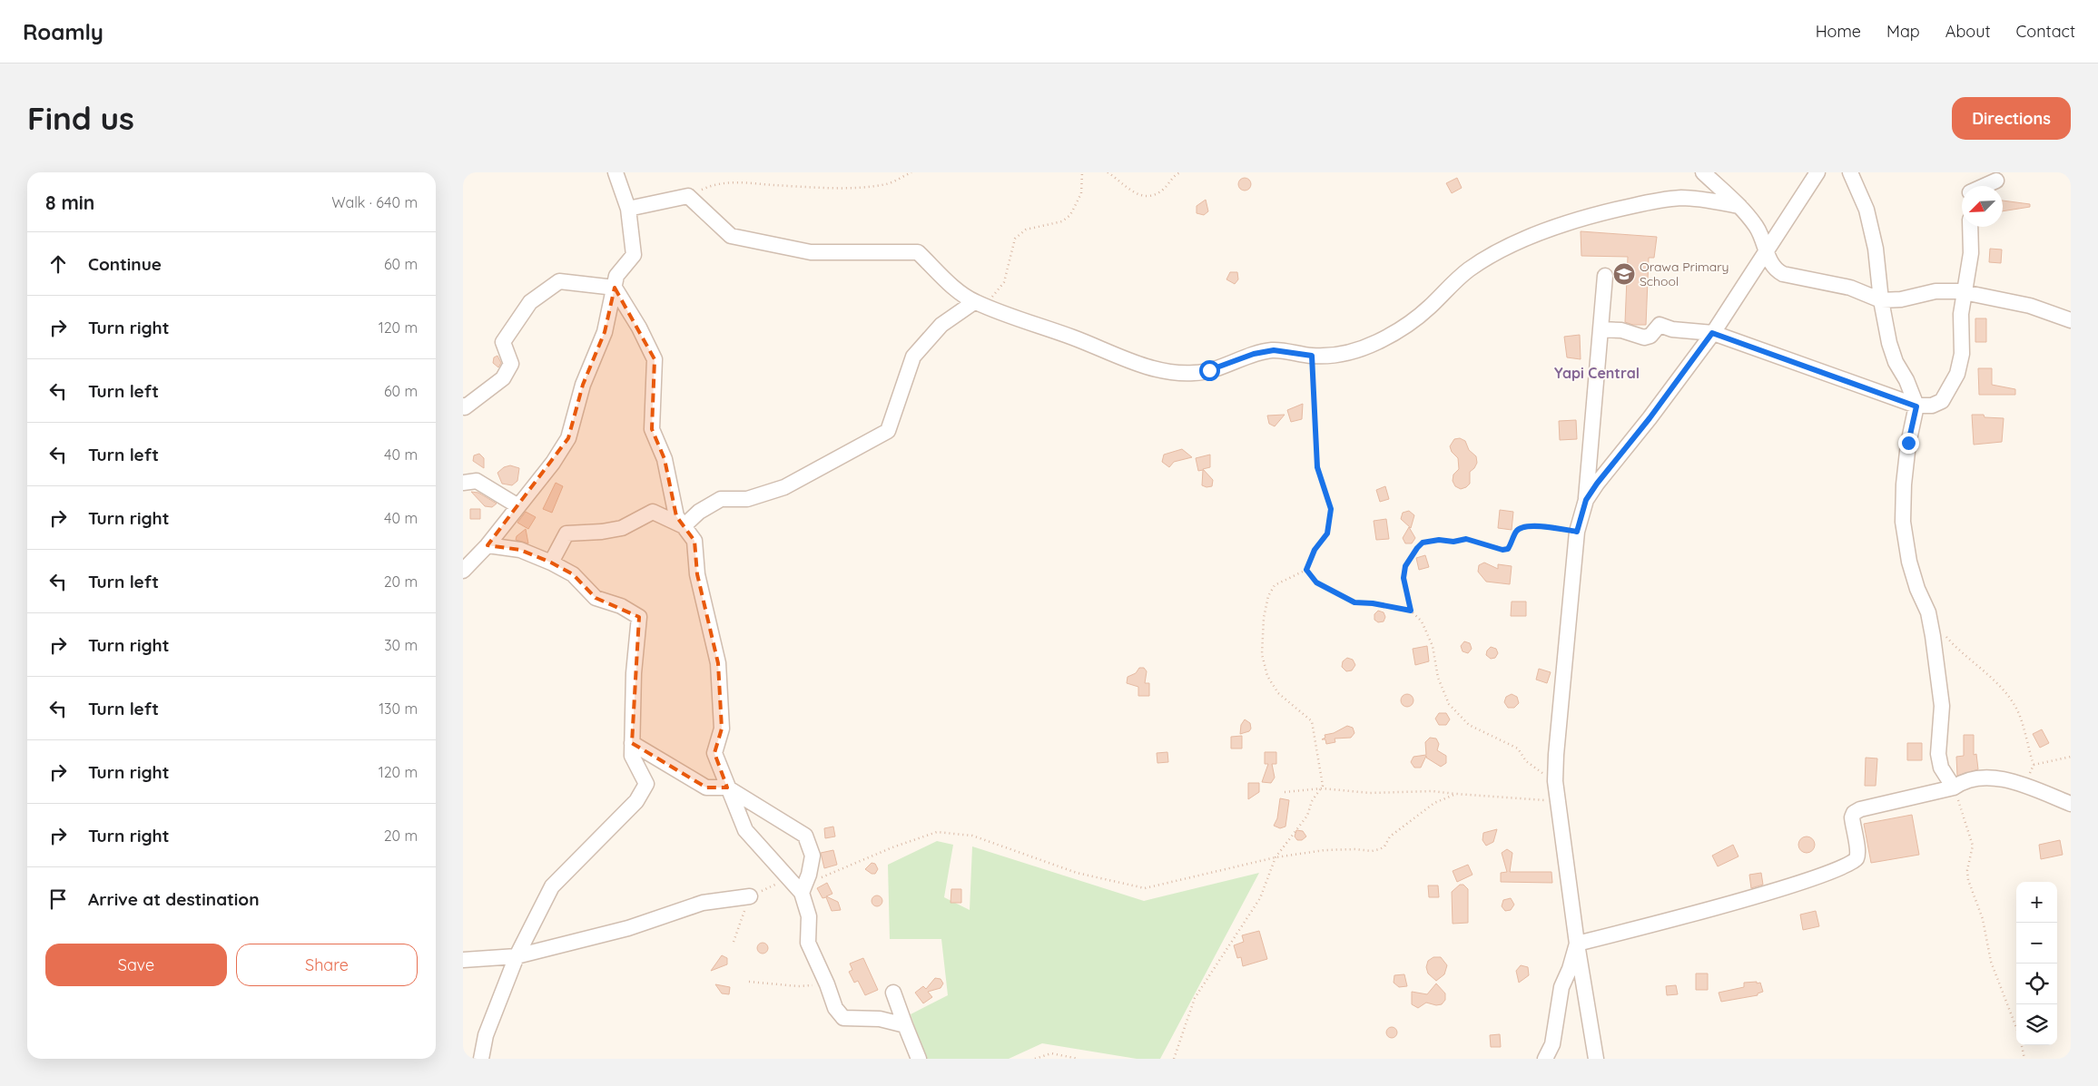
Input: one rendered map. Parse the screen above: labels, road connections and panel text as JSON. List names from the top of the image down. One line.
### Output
{"districts":["Yapi Central"],"places":{"school or university":["Orawa Primary School"]},"north":"bottom left","page":{"header":"Roamly","nav":["Home","Map","About","Contact"],"buttons":["Directions",["Save","Share"]],"title":"Find us","heading":["8 min","Walk · 640 m"],"list":[["Continue","60 m"],["Turn right","120 m"],["Turn left","60 m"],["Turn left","40 m"],["Turn right","40 m"],["Turn left","20 m"],["Turn right","30 m"],["Turn left","130 m"],["Turn right","120 m"],["Turn right","20 m"],"Arrive at destination"],"map_buttons":["+","−"]}}
